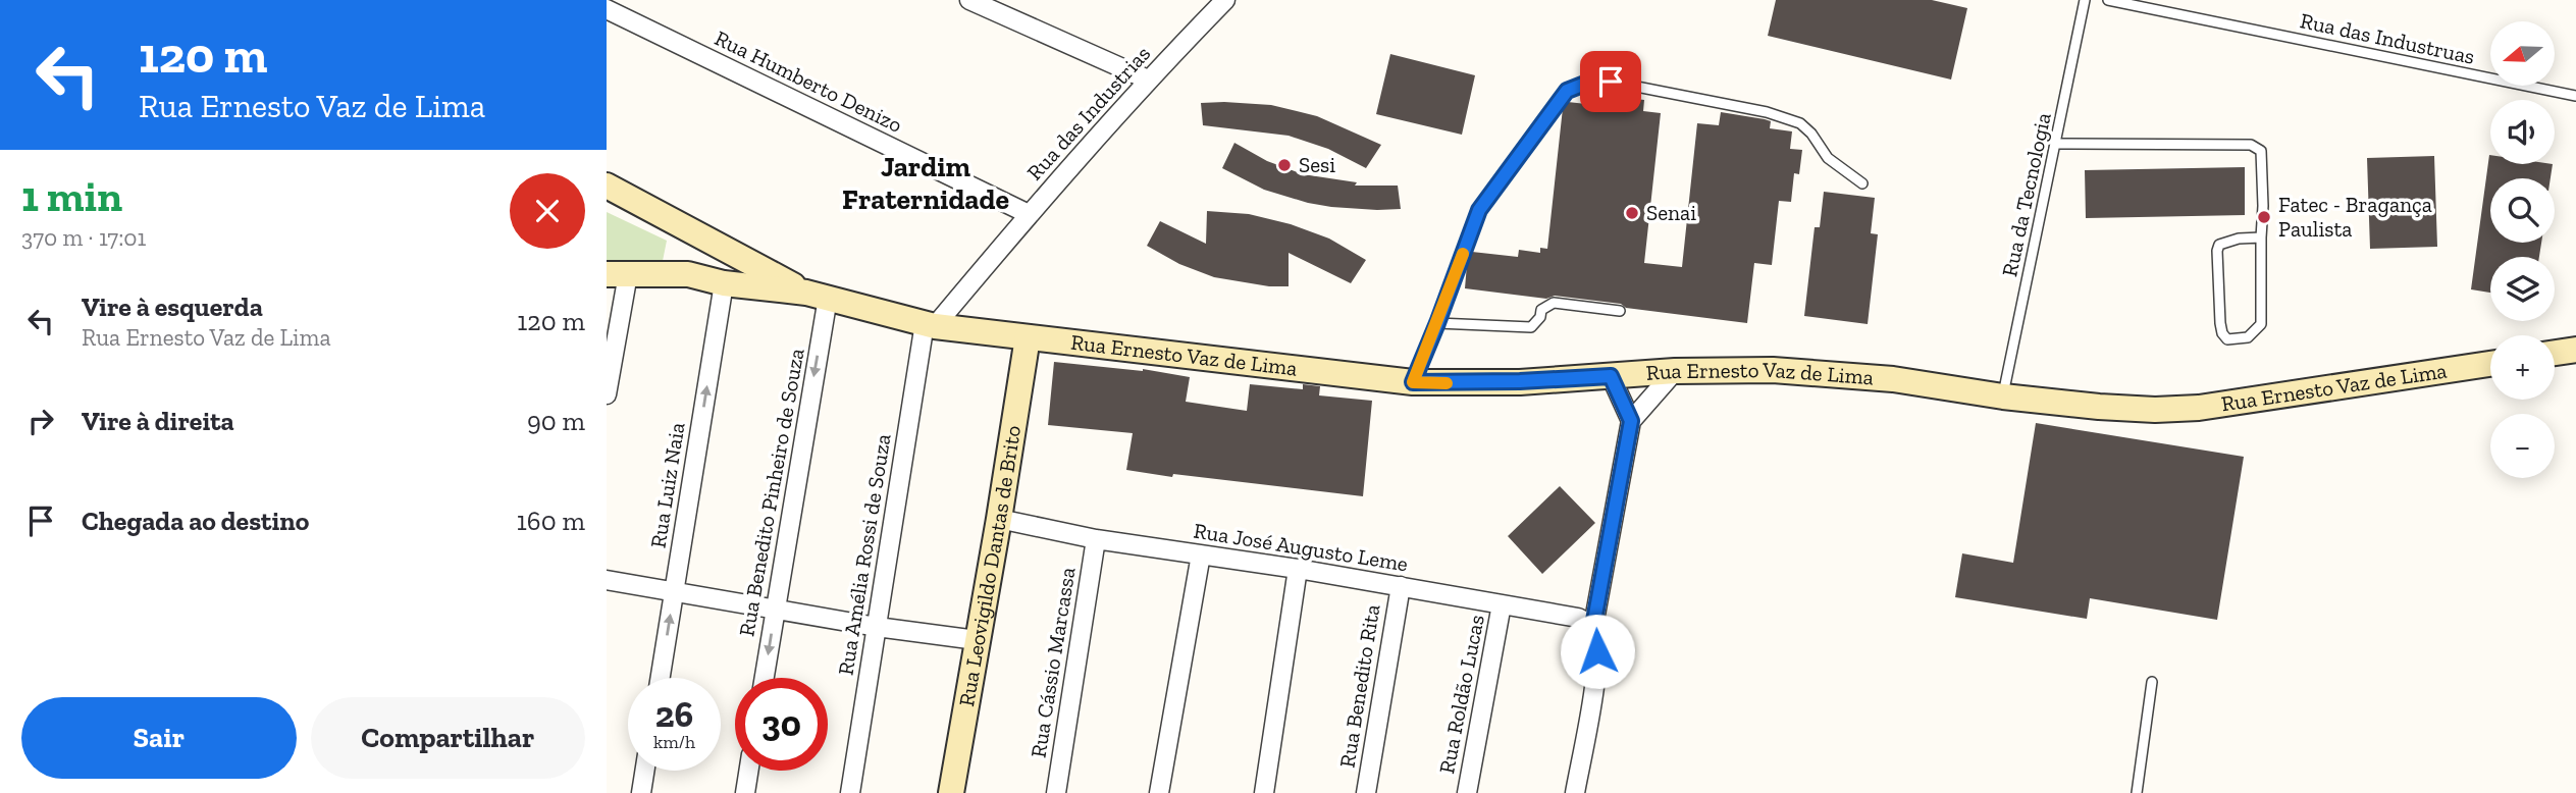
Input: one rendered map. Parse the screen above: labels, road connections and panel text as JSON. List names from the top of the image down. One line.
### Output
{"streets":{"street":["Rua Humberto Denizo","Rua das Industrias","Rua Ernesto Vaz de Lima","Rua Luiz Naia","Rua Benedito Pinheiro de Souza","Rua José Augusto Leme","Rua Amélia Rossi de Souza","Rua Leovigildo Dantas de Brito","Rua Cássio Marcassa","Rua Benedito Rita","Rua Roldão Lucas"],"lane":["Rua das Industruas","Rua da Tecnologia"]},"crossings":[["Rua Humberto Denizo","Rua das Industrias"],["Rua das Industrias","Rua Ernesto Vaz de Lima"],["Rua das Industrias","Rua Amélia Rossi de Souza"],["Rua da Tecnologia","Rua Ernesto Vaz de Lima"],["Rua Ernesto Vaz de Lima","Rua Benedito Pinheiro de Souza"],["Rua Ernesto Vaz de Lima","Rua Amélia Rossi de Souza"],["Rua Ernesto Vaz de Lima","Rua Leovigildo Dantas de Brito"],["Rua José Augusto Leme","Rua Leovigildo Dantas de Brito"],["Rua José Augusto Leme","Rua Cássio Marcassa"],["Rua José Augusto Leme","Rua Benedito Rita"],["Rua José Augusto Leme","Rua Roldão Lucas"]],"one_way":["Rua Benedito Pinheiro de Souza"],"districts":["Jardim Fraternidade"],"places":["Sesi","Senai","Fatec - Bragança Paulista"],"north":"left","page":{"turn":["120 m","Rua Ernesto Vaz de Lima"],"map_buttons":["+","−"],"heading":["1 min","370 m · 17:01"],"list":[{"name":"Vire à esquerda","note":"Rua Ernesto Vaz de Lima","value":"120 m"},{"name":"Vire à direita","value":"90 m"},{"name":"Chegada ao destino","value":"160 m"}],"speed":"26 km/h","limit":"30","buttons":["Sair","Compartilhar"]}}
